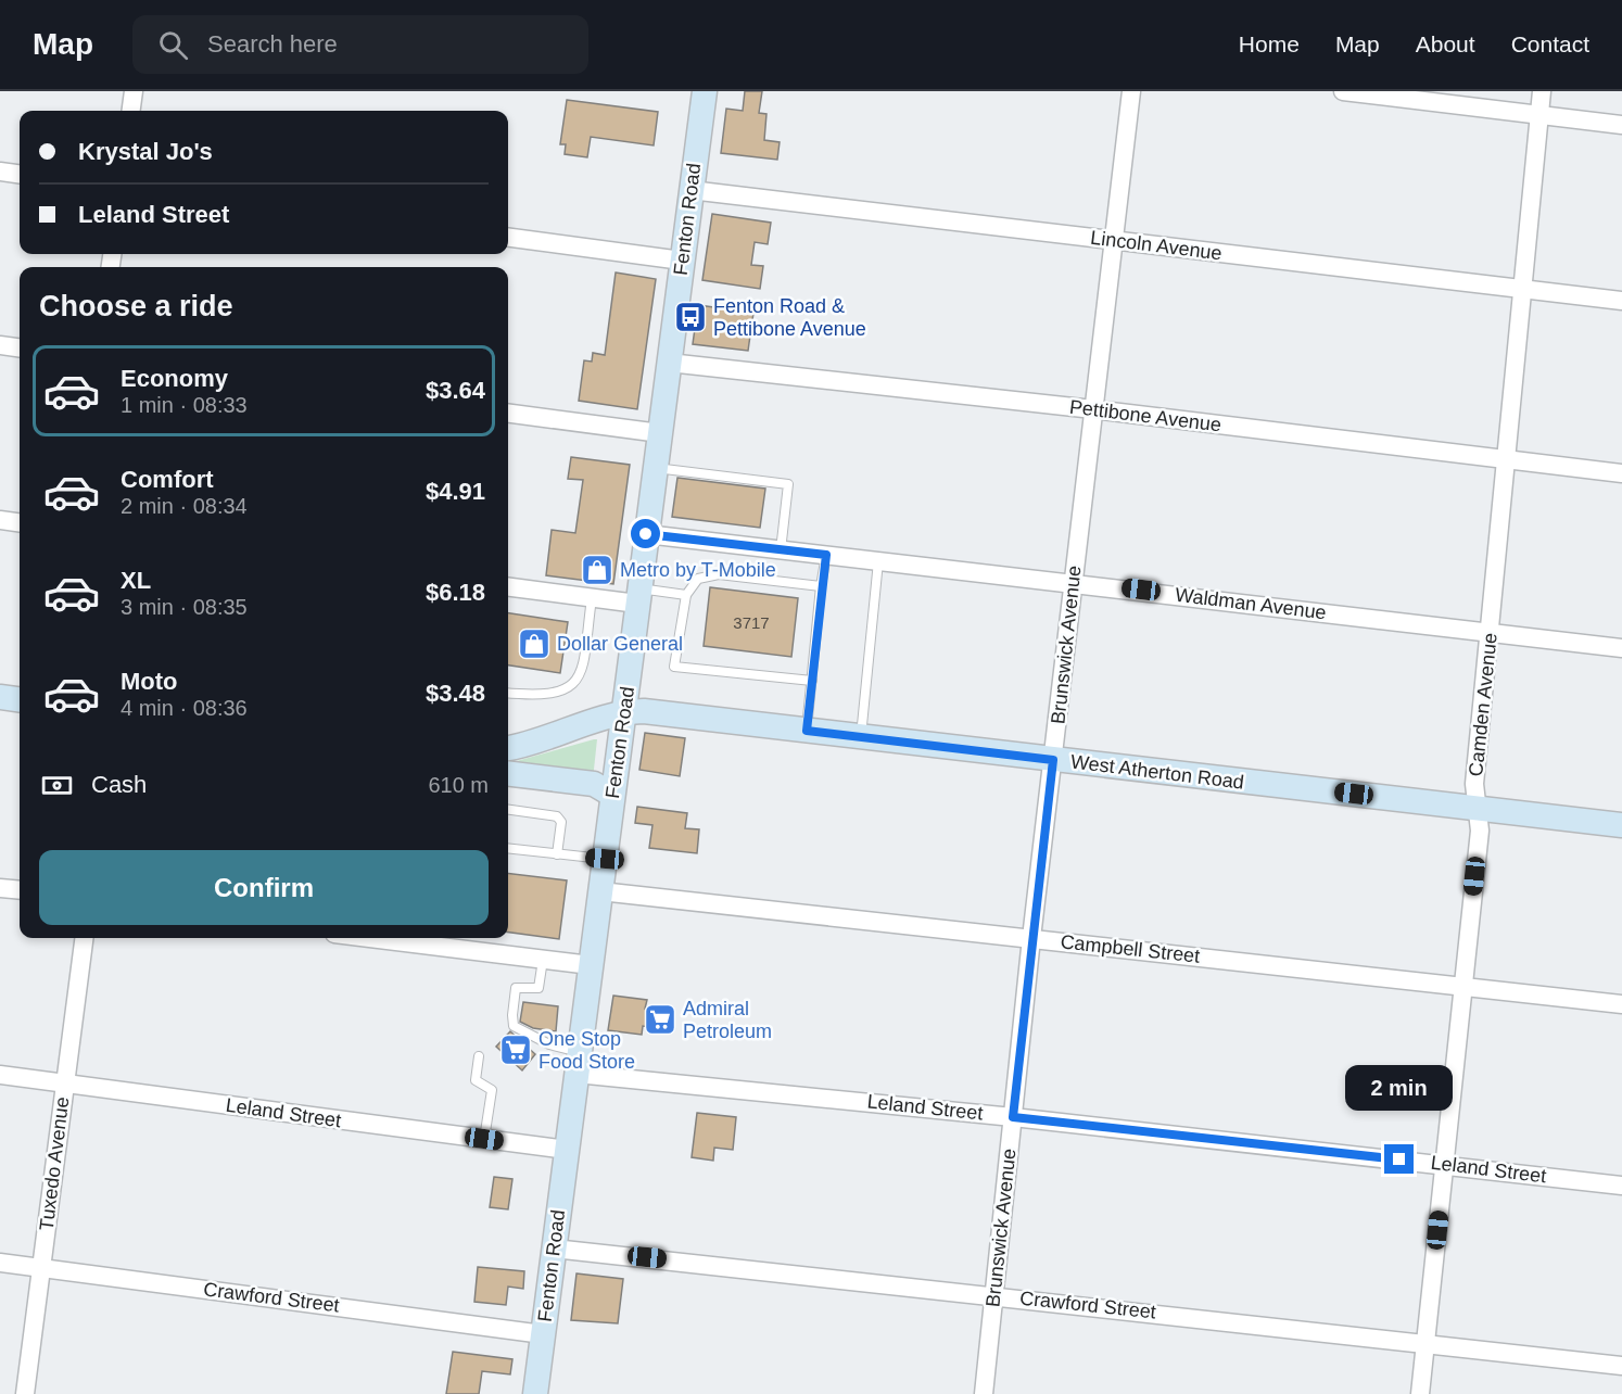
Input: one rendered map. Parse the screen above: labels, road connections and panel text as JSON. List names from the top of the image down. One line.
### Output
{"streets":{"street":["Fenton Road","Lincoln Avenue","Pettibone Avenue","Waldman Avenue","Brunswick Avenue","Camden Avenue","West Atherton Road","Campbell Street","Leland Street","Tuxedo Avenue","Crawford Street"]},"crossings":[["Fenton Road","Lincoln Avenue"],["Fenton Road","Pettibone Avenue"],["Fenton Road","Waldman Avenue"],["Fenton Road","West Atherton Road"],["Fenton Road","Campbell Street"],["Fenton Road","Leland Street"],["Fenton Road","Crawford Street"],["Lincoln Avenue","Brunswick Avenue"],["Lincoln Avenue","Camden Avenue"],["Pettibone Avenue","Brunswick Avenue"],["Pettibone Avenue","Camden Avenue"],["Waldman Avenue","Brunswick Avenue"],["Waldman Avenue","Camden Avenue"],["Brunswick Avenue","West Atherton Road"],["Brunswick Avenue","Campbell Street"],["Brunswick Avenue","Leland Street"],["Brunswick Avenue","Crawford Street"],["Camden Avenue","West Atherton Road"],["Camden Avenue","Campbell Street"],["Camden Avenue","Leland Street"],["Camden Avenue","Crawford Street"],["Leland Street","Tuxedo Avenue"],["Tuxedo Avenue","Crawford Street"]],"places":{"bus stop":["Fenton Road & Pettibone Avenue"],"shop":["Metro by T-Mobile","Dollar General"],"supermarket":["Admiral Petroleum","One Stop Food Store"]},"house_numbers":["3717"],"page":{"header":"Map","search":"Search here","nav":["Home","Map","About","Contact"],"banner":["Krystal Jo's","Leland Street"],"heading":"Choose a ride","list":[{"name":"Economy","note":"1 min · 08:33","value":"$3.64"},{"name":"Comfort","note":"2 min · 08:34","value":"$4.91"},{"name":"XL","note":"3 min · 08:35","value":"$6.18"},{"name":"Moto","note":"4 min · 08:36","value":"$3.48"}],"pay":["Cash","610 m"],"buttons":"Confirm","bubble":"2 min"}}
